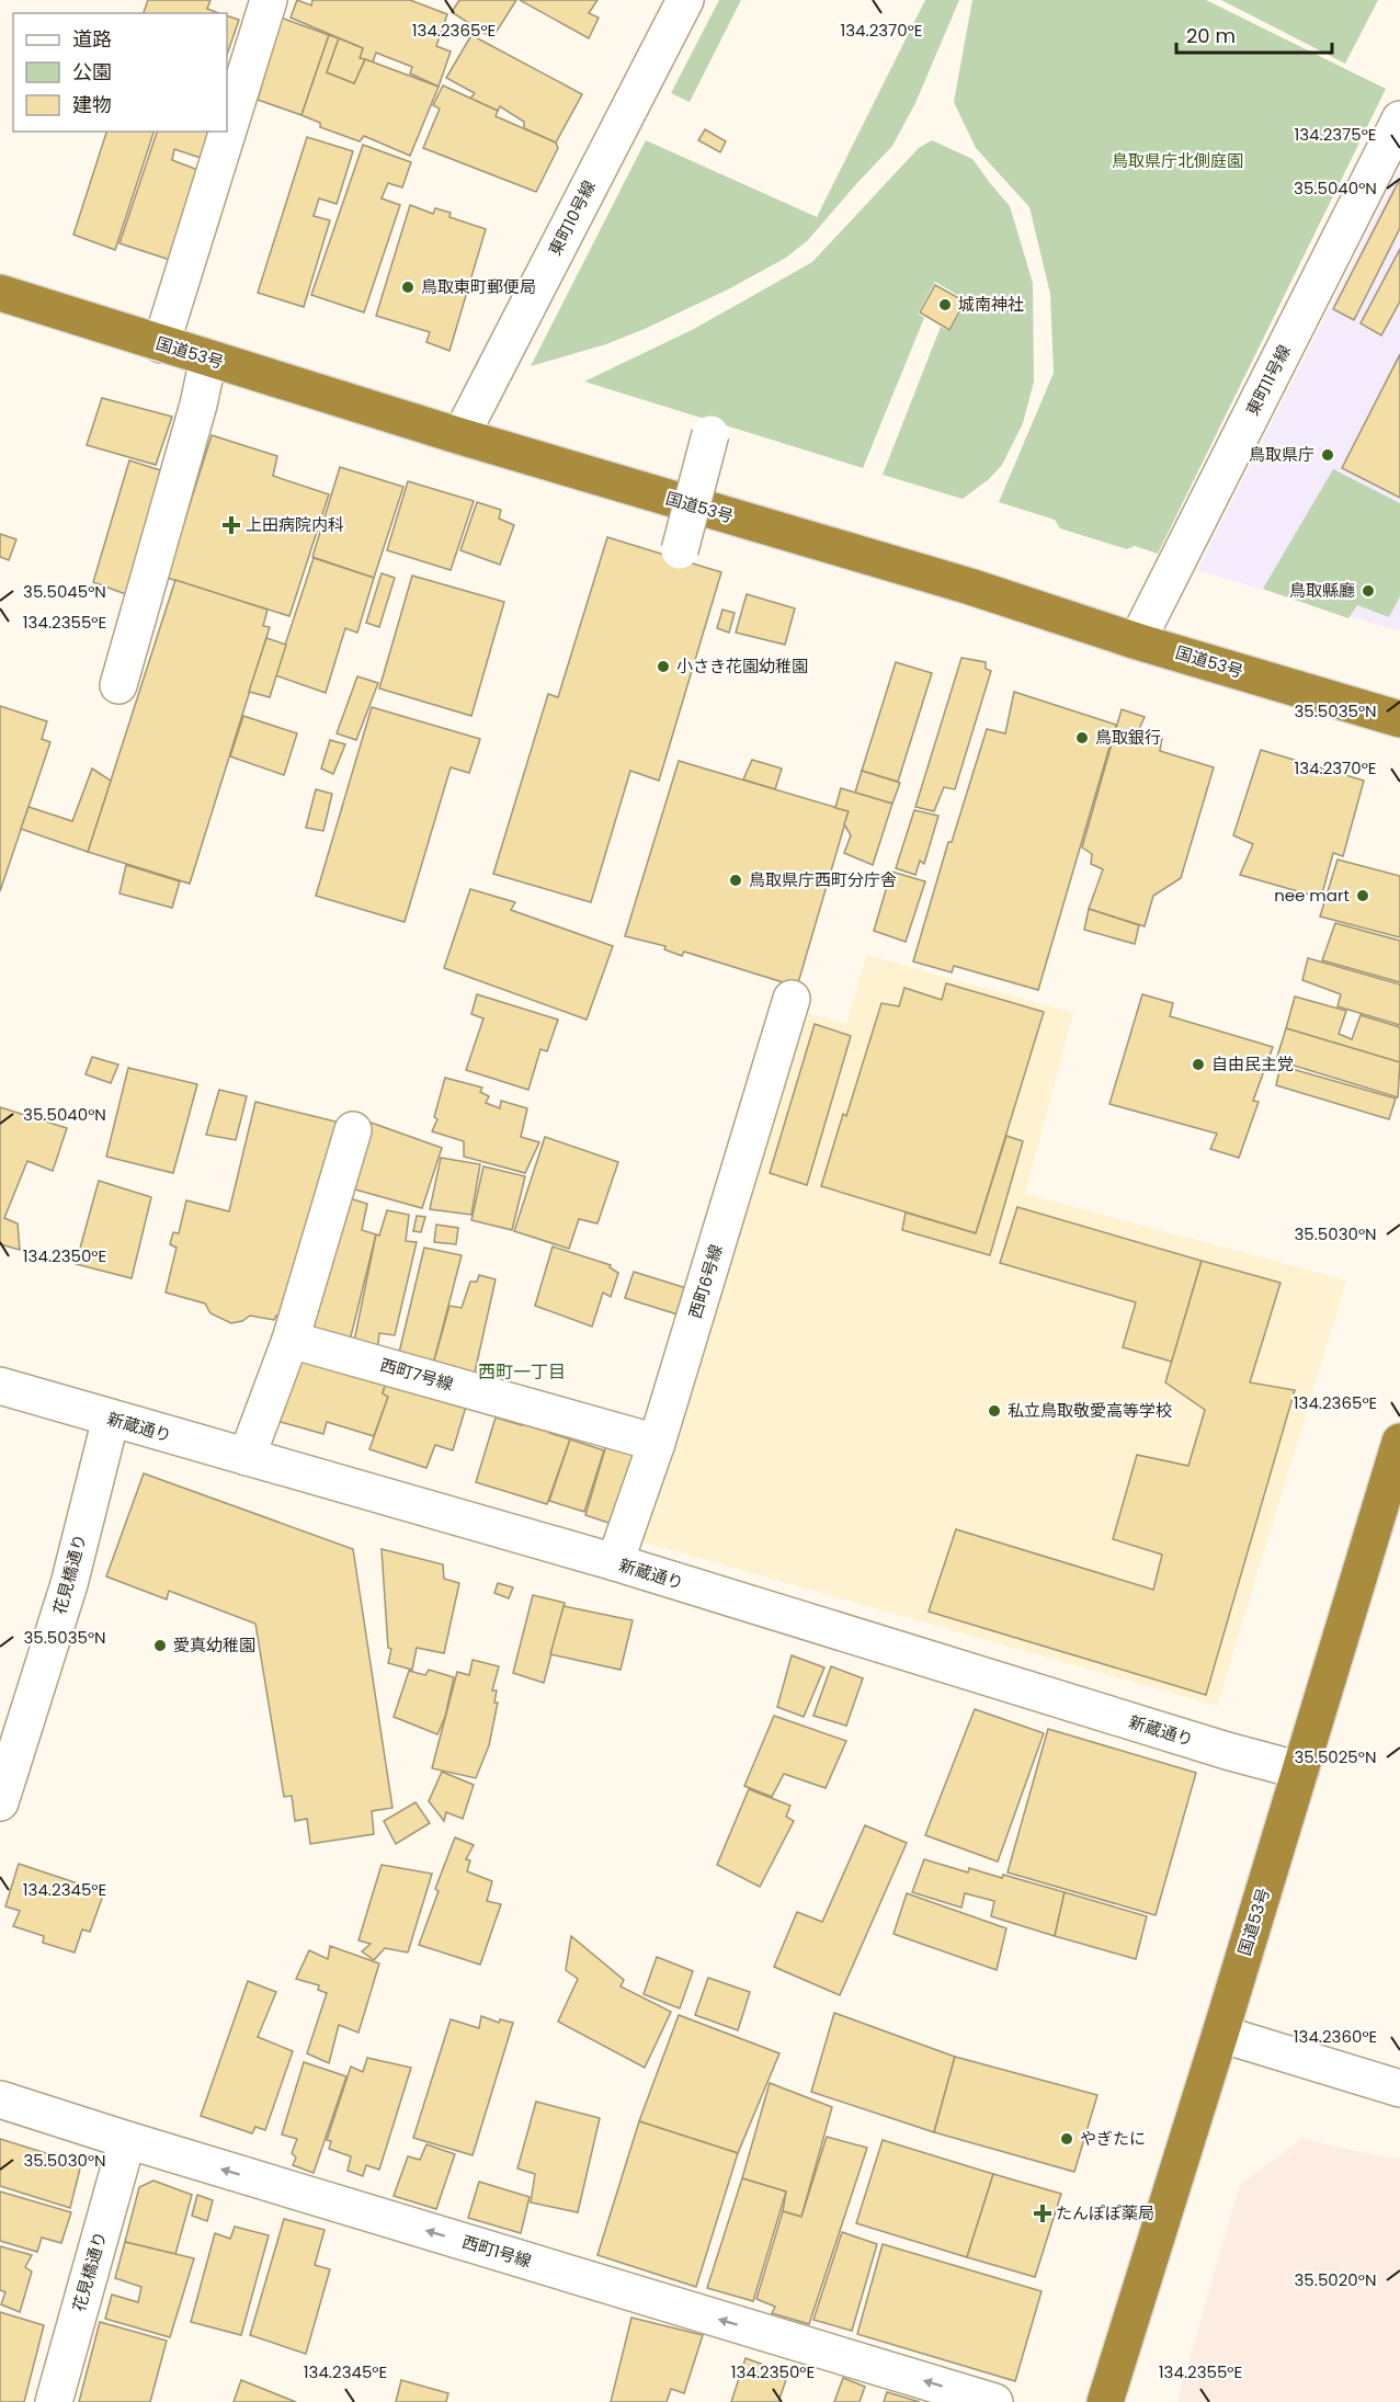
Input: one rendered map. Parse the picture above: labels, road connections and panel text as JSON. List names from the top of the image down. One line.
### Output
{"streets":{"highway":["国道53号"],"street":["東町10号線","東町11号線","西町6号線","西町7号線","新蔵通り","花見橋通り","西町1号線"]},"crossings":[["東町10号線","国道53号"],["国道53号","東町11号線"],["国道53号","新蔵通り"],["西町6号線","西町7号線"],["西町6号線","新蔵通り"],["新蔵通り","花見橋通り"],["花見橋通り","西町1号線"]],"one_way":["西町1号線"],"districts":["西町一丁目"],"parks":["鳥取県庁北側庭園"],"places":{"other":["鳥取東町郵便局","城南神社","鳥取県庁","鳥取縣廳","小さき花園幼稚園","鳥取銀行","鳥取県庁西町分庁舎","nee mart","自由民主党","私立鳥取敬愛高等学校","愛真幼稚園","やぎたに"],"health":["上田病院内科","たんぽぽ薬局"]},"legend":["道路","公園","建物"],"scale_bar":"20 m","coordinates":["134.2365°E","134.2370°E","134.2375°E","35.5040°N","35.5045°N","134.2355°E","35.5035°N","35.5030°N","134.2350°E","35.5025°N","134.2345°E","134.2360°E","35.5020°N"]}
